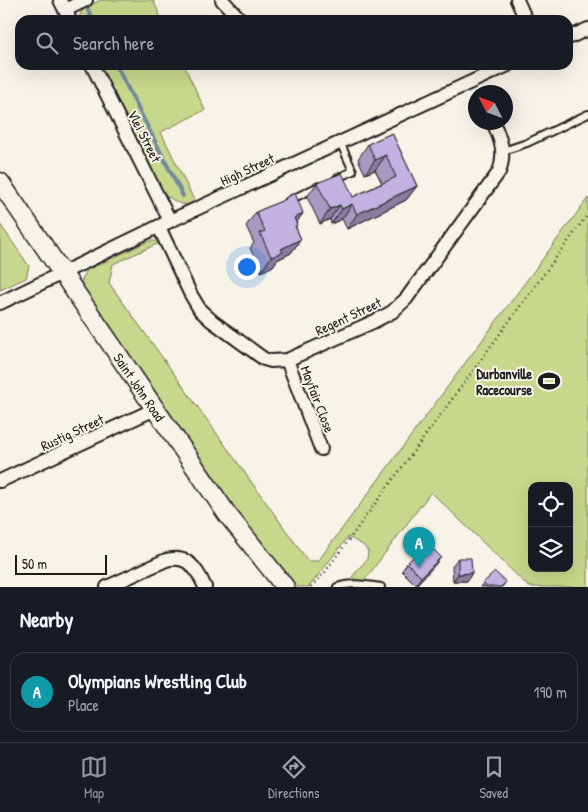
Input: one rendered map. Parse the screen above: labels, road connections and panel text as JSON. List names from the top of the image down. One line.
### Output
{"streets":{"main road":["Saint John Road"],"street":["Vlei Street","High Street","Regent Street","Mayfair Close","Rustig Street"]},"crossings":[["Vlei Street","High Street"],["Vlei Street","Regent Street"],["High Street","Regent Street"],["High Street","Saint John Road"],["Regent Street","Mayfair Close"],["Saint John Road","Rustig Street"]],"places":{"sports":["Durbanville Racecourse"]},"scale_bar":"50 m","north":"top left","page":{"search":"Search here","pins":"A","scale":"50 m","heading":"Nearby","list":[{"mark":"A","name":"Olympians Wrestling Club","note":"Place","value":"190 m"}],"nav":["Map","Directions","Saved"]}}
